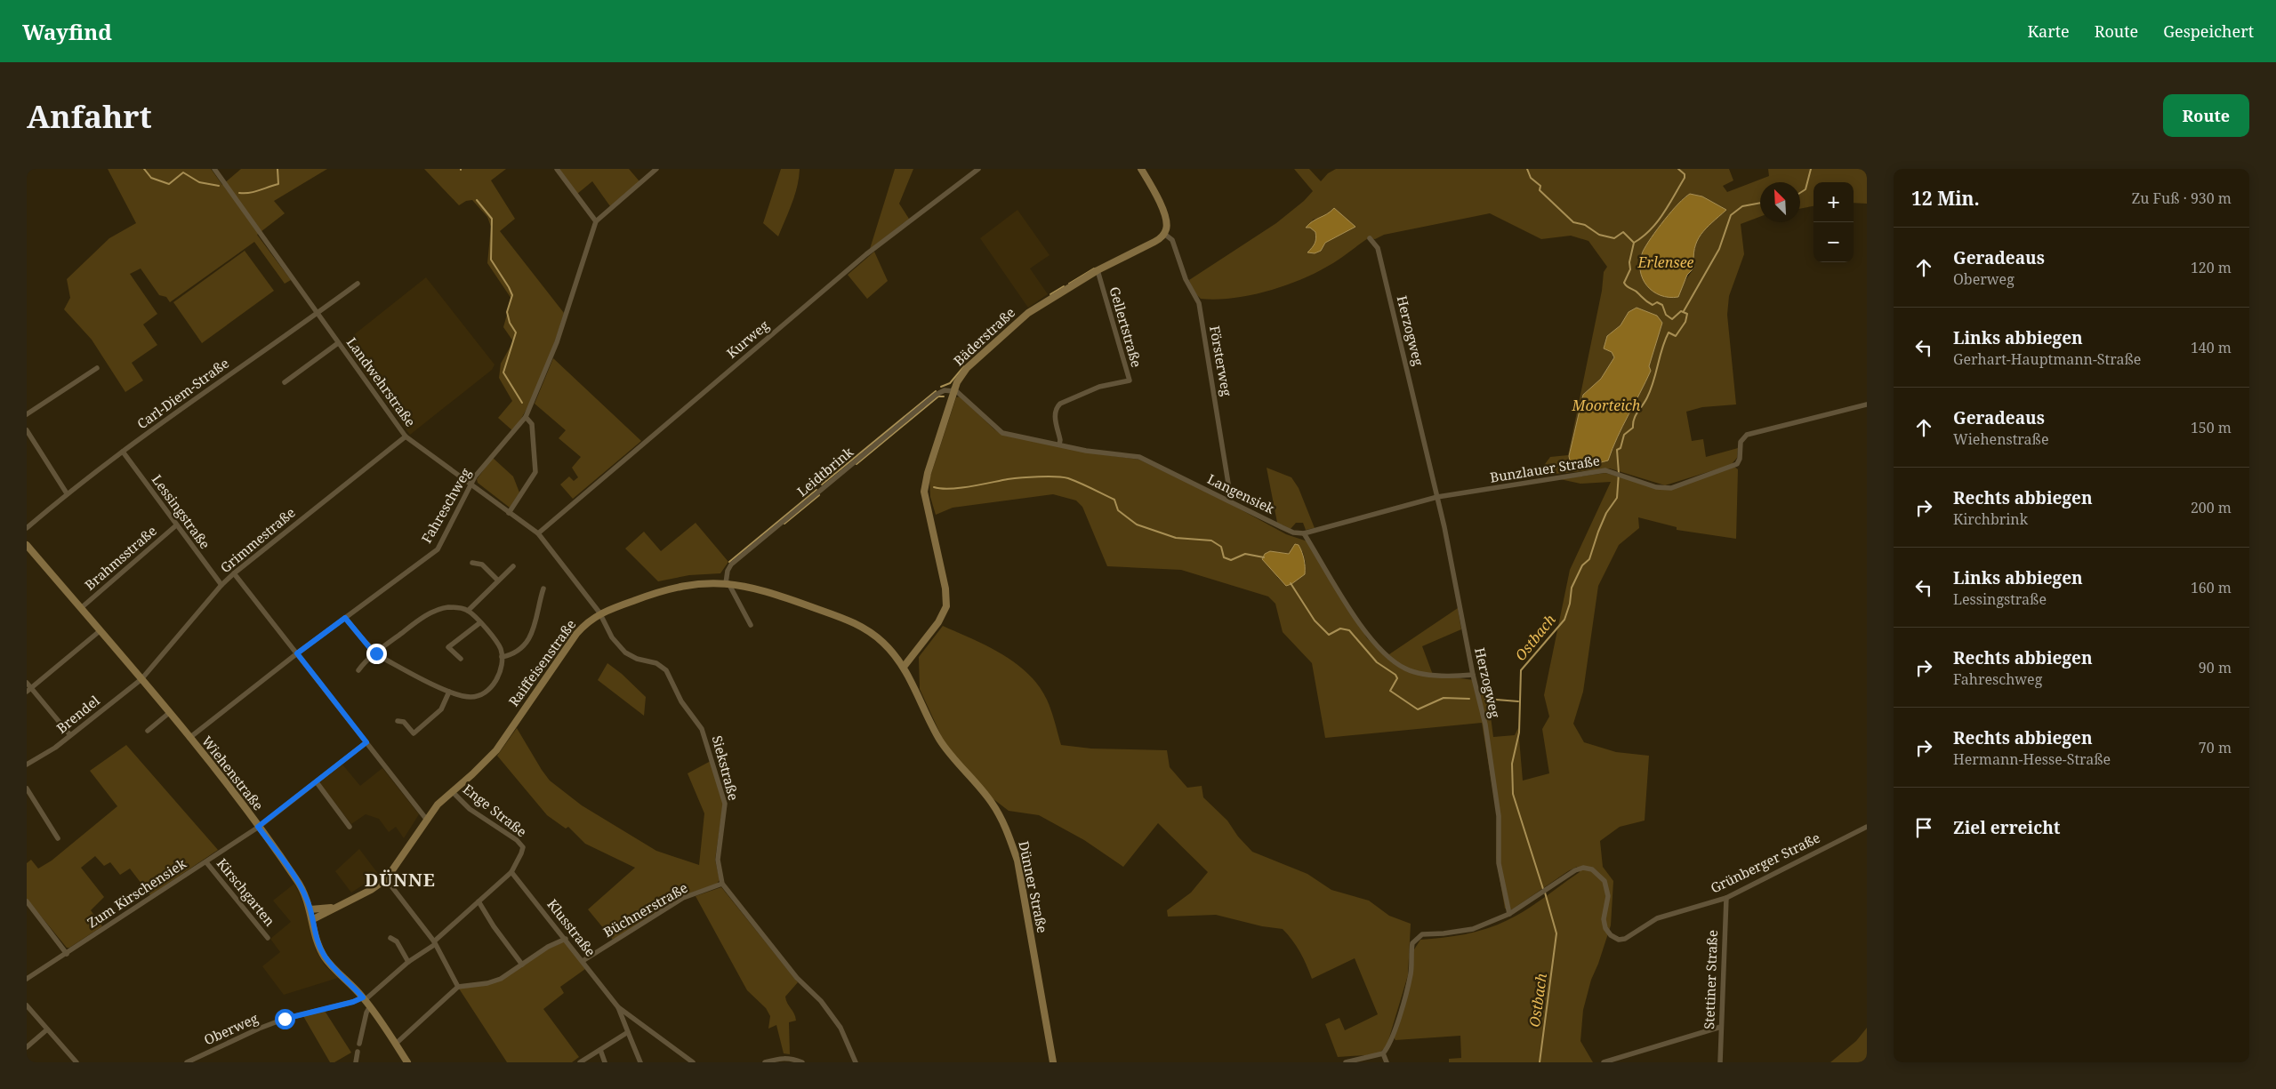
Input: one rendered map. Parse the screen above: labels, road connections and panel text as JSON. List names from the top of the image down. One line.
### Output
{"streets":{"street":["Gellertstraße","Herzogweg","Bäderstraße","Kurweg","Försterweg","Landwehrstraße","Carl-Diem-Straße","Bunzlauer Straße","Leidtbrink","Langensiek","Fahreschweg","Lessingstraße","Grimmestraße","Brahmsstraße","Raiffeisenstraße","Brendel","Siekstraße","Wiehenstraße","Enge Straße","Grünberger Straße","Dünner Straße","Kirschgarten","Zum Kirschensiek","Büchnerstraße","Klusstraße","Stettiner Straße","Oberweg"]},"crossings":[["Gellertstraße","Bäderstraße"],["Gellertstraße","Langensiek"],["Herzogweg","Bunzlauer Straße"],["Herzogweg","Grünberger Straße"],["Bäderstraße","Försterweg"],["Bäderstraße","Leidtbrink"],["Bäderstraße","Langensiek"],["Bäderstraße","Raiffeisenstraße"],["Bäderstraße","Dünner Straße"],["Kurweg","Landwehrstraße"],["Försterweg","Langensiek"],["Landwehrstraße","Carl-Diem-Straße"],["Landwehrstraße","Fahreschweg"],["Landwehrstraße","Grimmestraße"],["Landwehrstraße","Raiffeisenstraße"],["Landwehrstraße","Siekstraße"],["Carl-Diem-Straße","Lessingstraße"],["Bunzlauer Straße","Langensiek"],["Leidtbrink","Langensiek"],["Leidtbrink","Raiffeisenstraße"],["Fahreschweg","Wiehenstraße"],["Lessingstraße","Grimmestraße"],["Lessingstraße","Brahmsstraße"],["Grimmestraße","Brendel"],["Grimmestraße","Wiehenstraße"],["Brahmsstraße","Wiehenstraße"],["Raiffeisenstraße","Siekstraße"],["Raiffeisenstraße","Wiehenstraße"],["Raiffeisenstraße","Enge Straße"],["Raiffeisenstraße","Dünner Straße"],["Brendel","Wiehenstraße"],["Siekstraße","Büchnerstraße"],["Wiehenstraße","Zum Kirschensiek"],["Wiehenstraße","Oberweg"],["Enge Straße","Klusstraße"],["Grünberger Straße","Stettiner Straße"],["Kirschgarten","Zum Kirschensiek"],["Büchnerstraße","Klusstraße"]],"districts":["DÜNNE"],"water":["Erlensee","Moorteich","Ostbach"],"north":"top left","page":{"header":"Wayfind","nav":["Karte","Route","Gespeichert"],"buttons":"Route","title":"Anfahrt","heading":["12 Min.","Zu Fuß · 930 m"],"map_buttons":["+","−"],"list":[["Geradeaus","Oberweg","120 m"],["Links abbiegen","Gerhart-Hauptmann-Straße","140 m"],["Geradeaus","Wiehenstraße","150 m"],["Rechts abbiegen","Kirchbrink","200 m"],["Links abbiegen","Lessingstraße","160 m"],["Rechts abbiegen","Fahreschweg","90 m"],["Rechts abbiegen","Hermann-Hesse-Straße","70 m"],"Ziel erreicht"]}}
